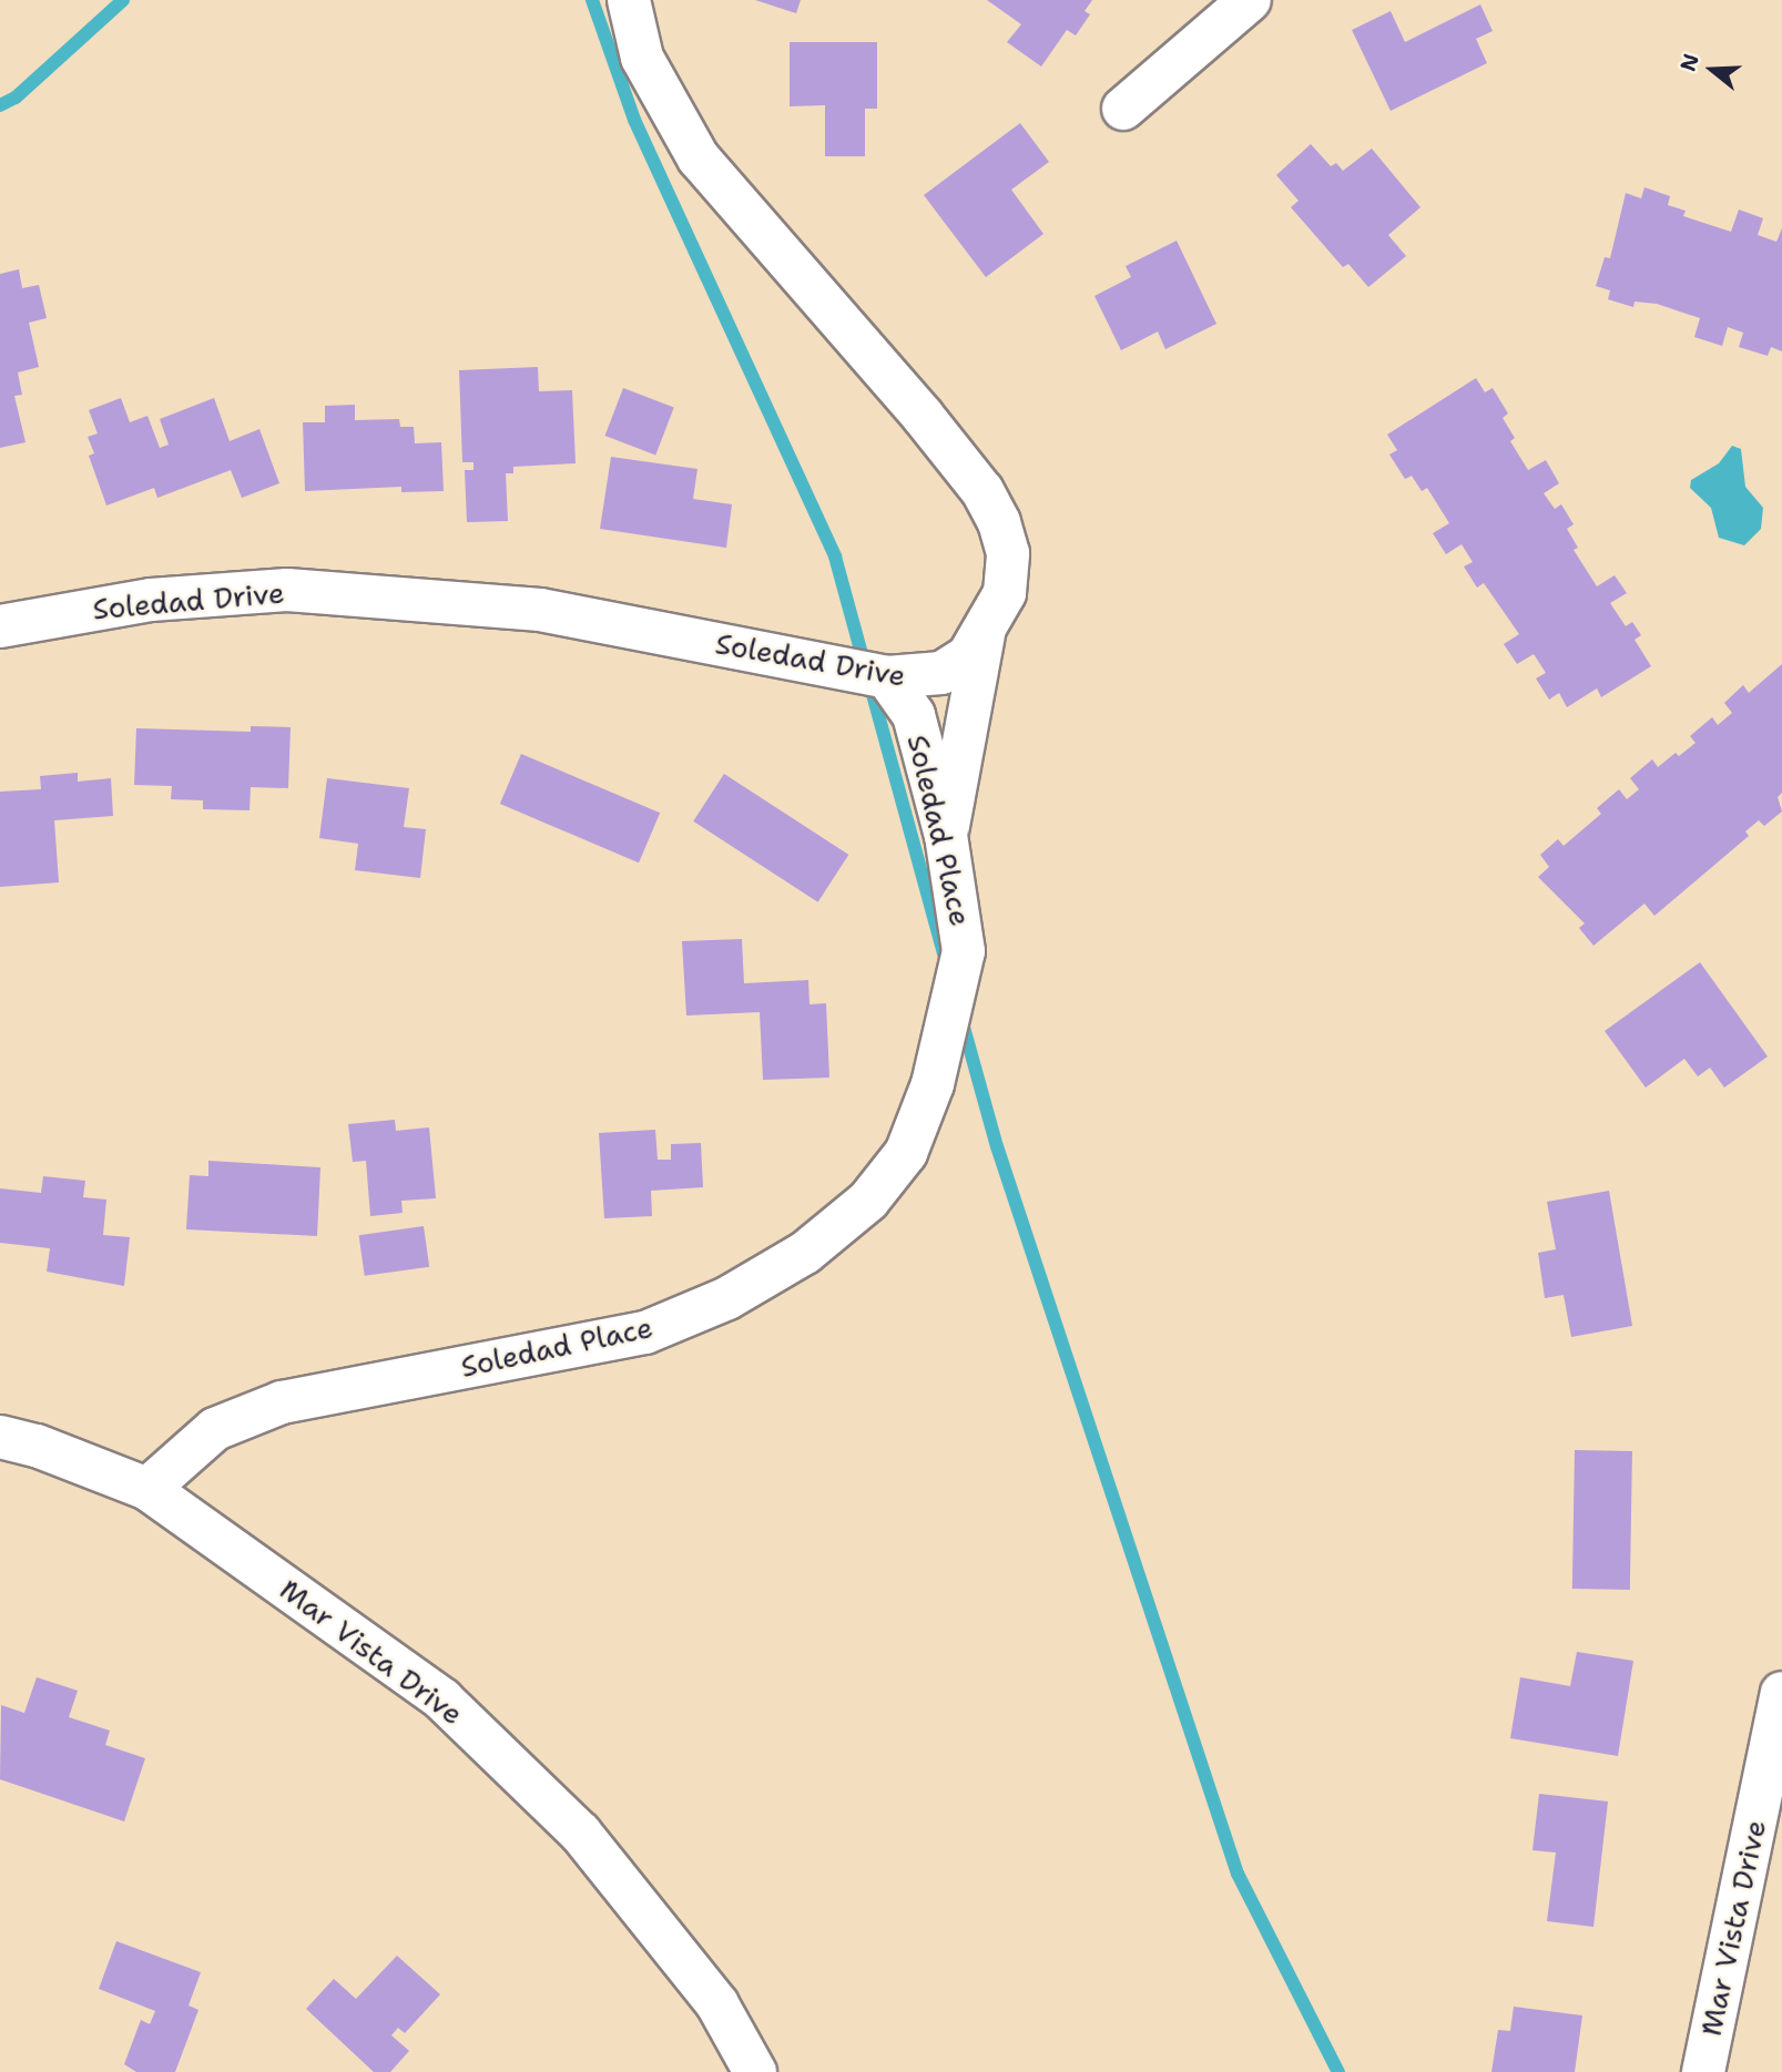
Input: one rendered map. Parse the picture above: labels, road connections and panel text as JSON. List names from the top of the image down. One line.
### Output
{"streets":{"street":["Soledad Drive","Soledad Place","Mar Vista Drive"]},"crossings":[["Soledad Drive","Soledad Place"],["Soledad Place","Mar Vista Drive"]],"north":"left"}
